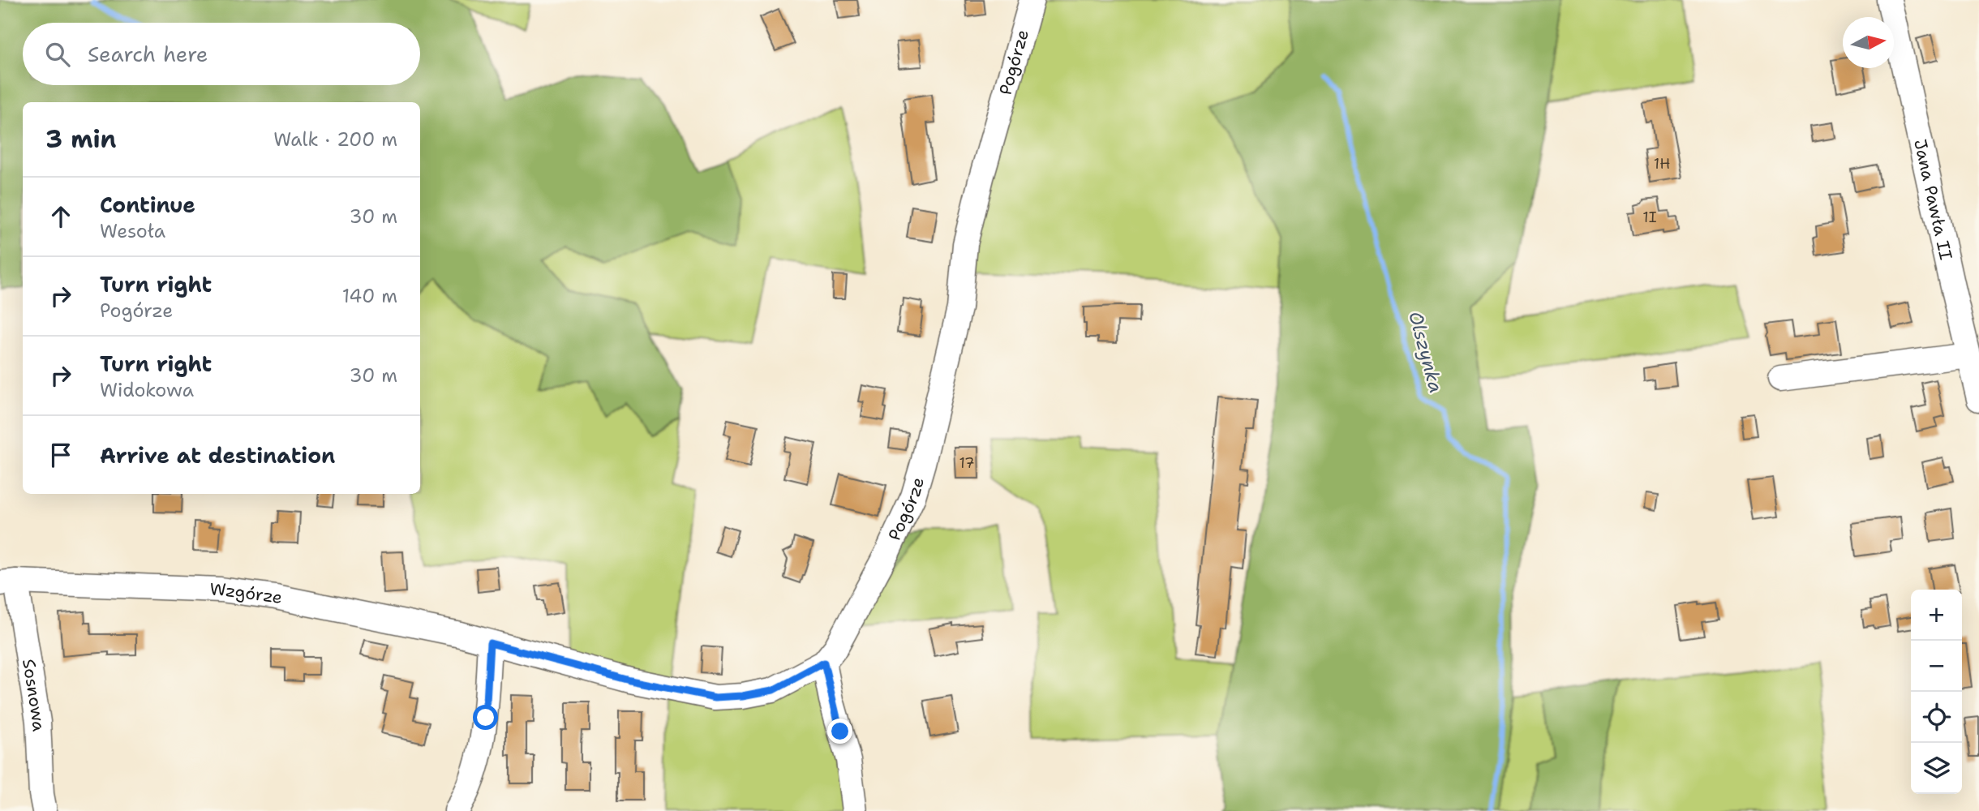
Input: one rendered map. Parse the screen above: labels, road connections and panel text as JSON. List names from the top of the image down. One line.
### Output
{"streets":{"street":["Pogórze","Jana Pawła II","Wzgórze","Sosnowa"]},"crossings":[["Pogórze","Wzgórze"],["Wzgórze","Sosnowa"]],"water":["Olszynka"],"house_numbers":["1H","1I","17"],"north":"right","page":{"search":"Search here","heading":["3 min","Walk · 200 m"],"list":[["Continue","Wesoła","30 m"],["Turn right","Pogórze","140 m"],["Turn right","Widokowa","30 m"],"Arrive at destination"],"map_buttons":["+","−"]}}
